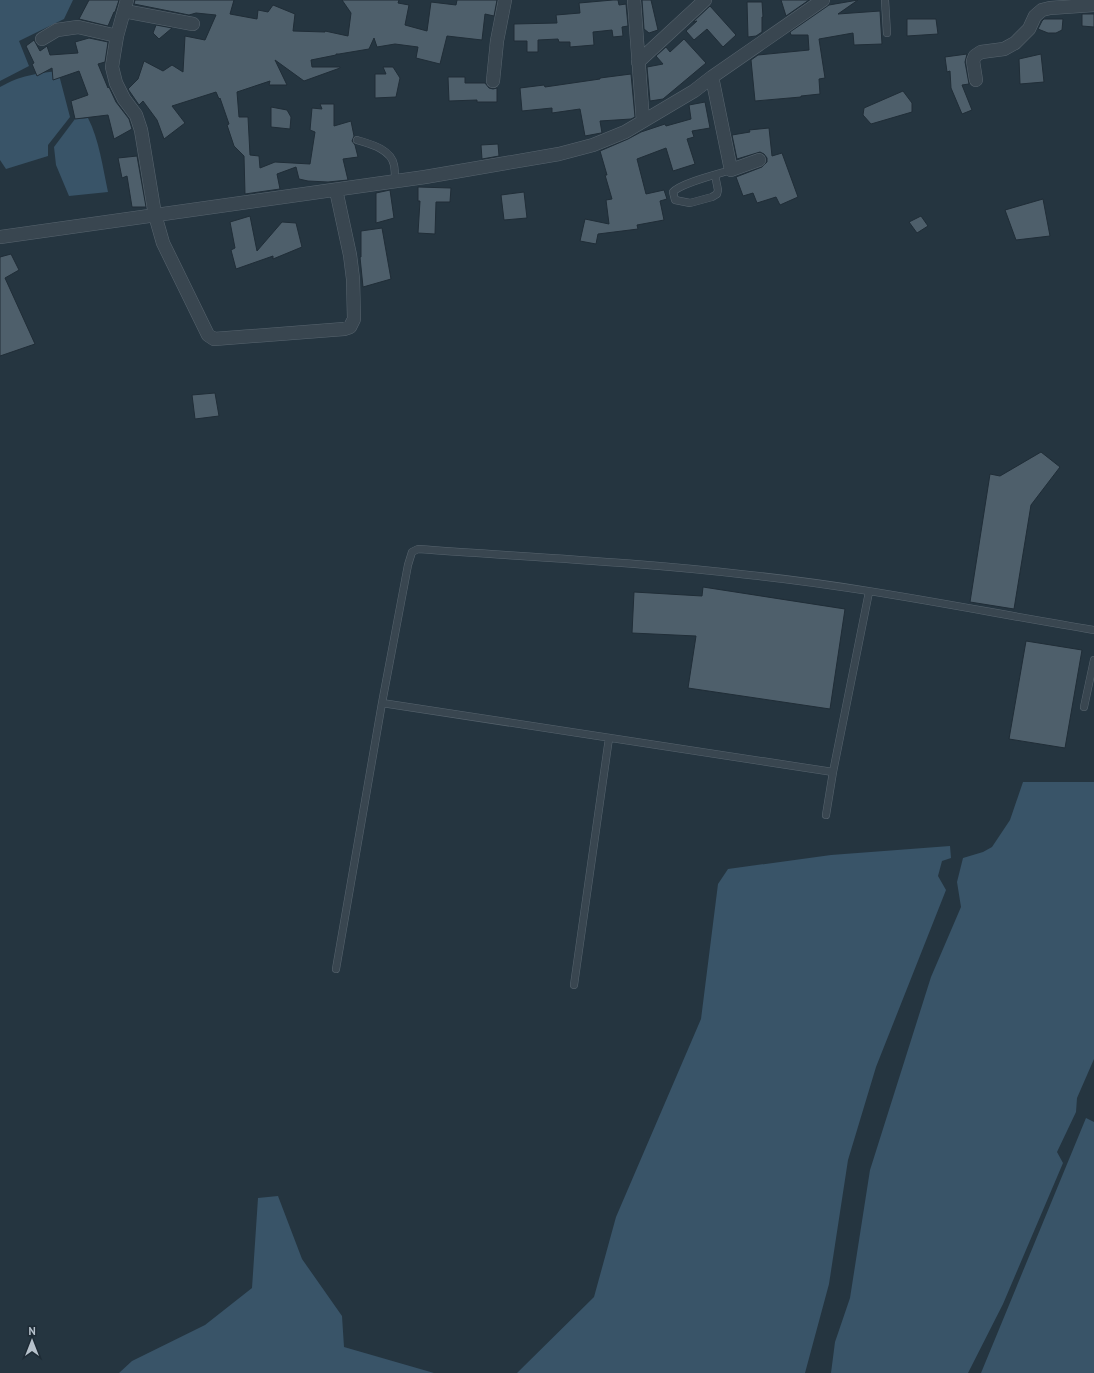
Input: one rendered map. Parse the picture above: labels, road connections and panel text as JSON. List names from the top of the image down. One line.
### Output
{"north":"top"}
